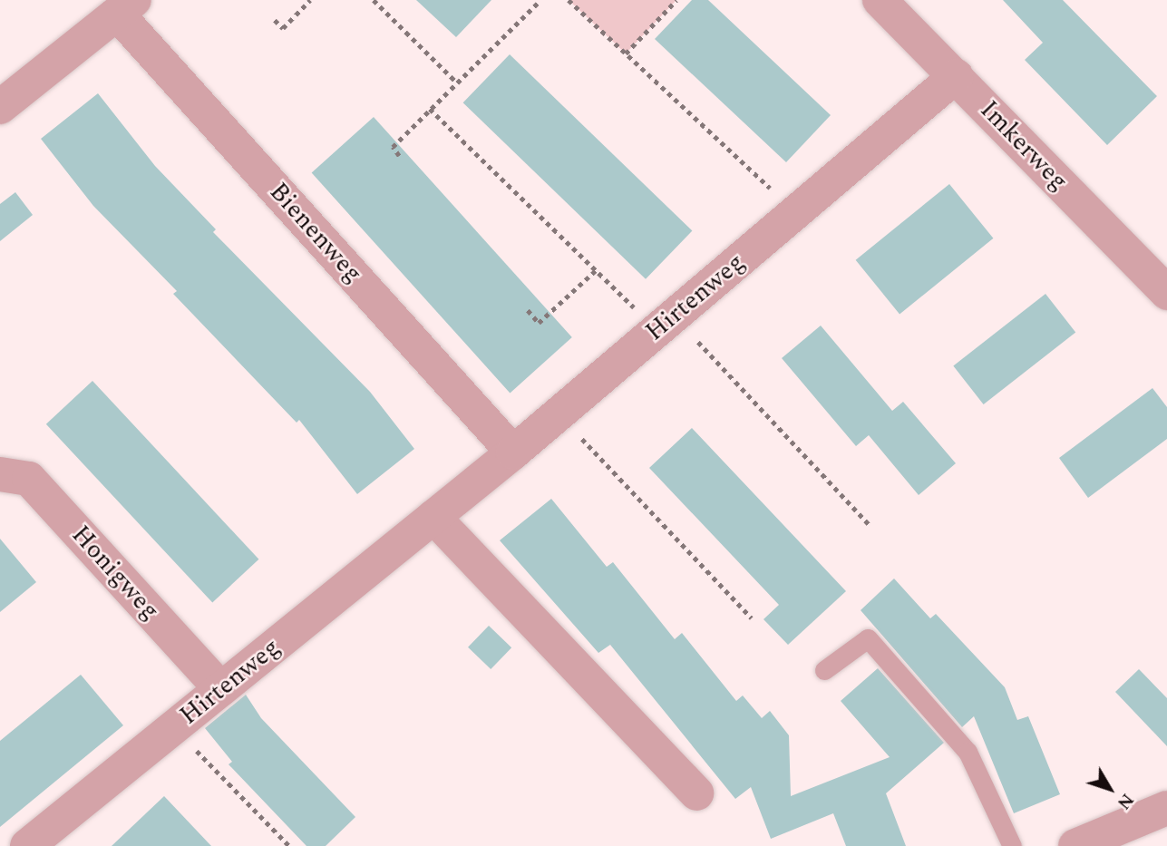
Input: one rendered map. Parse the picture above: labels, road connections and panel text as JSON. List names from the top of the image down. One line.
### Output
{"streets":{"street":["Imkerweg","Bienenweg","Hirtenweg","Honigweg"]},"crossings":[["Imkerweg","Hirtenweg"],["Bienenweg","Hirtenweg"],["Hirtenweg","Honigweg"]],"north":"bottom right"}
